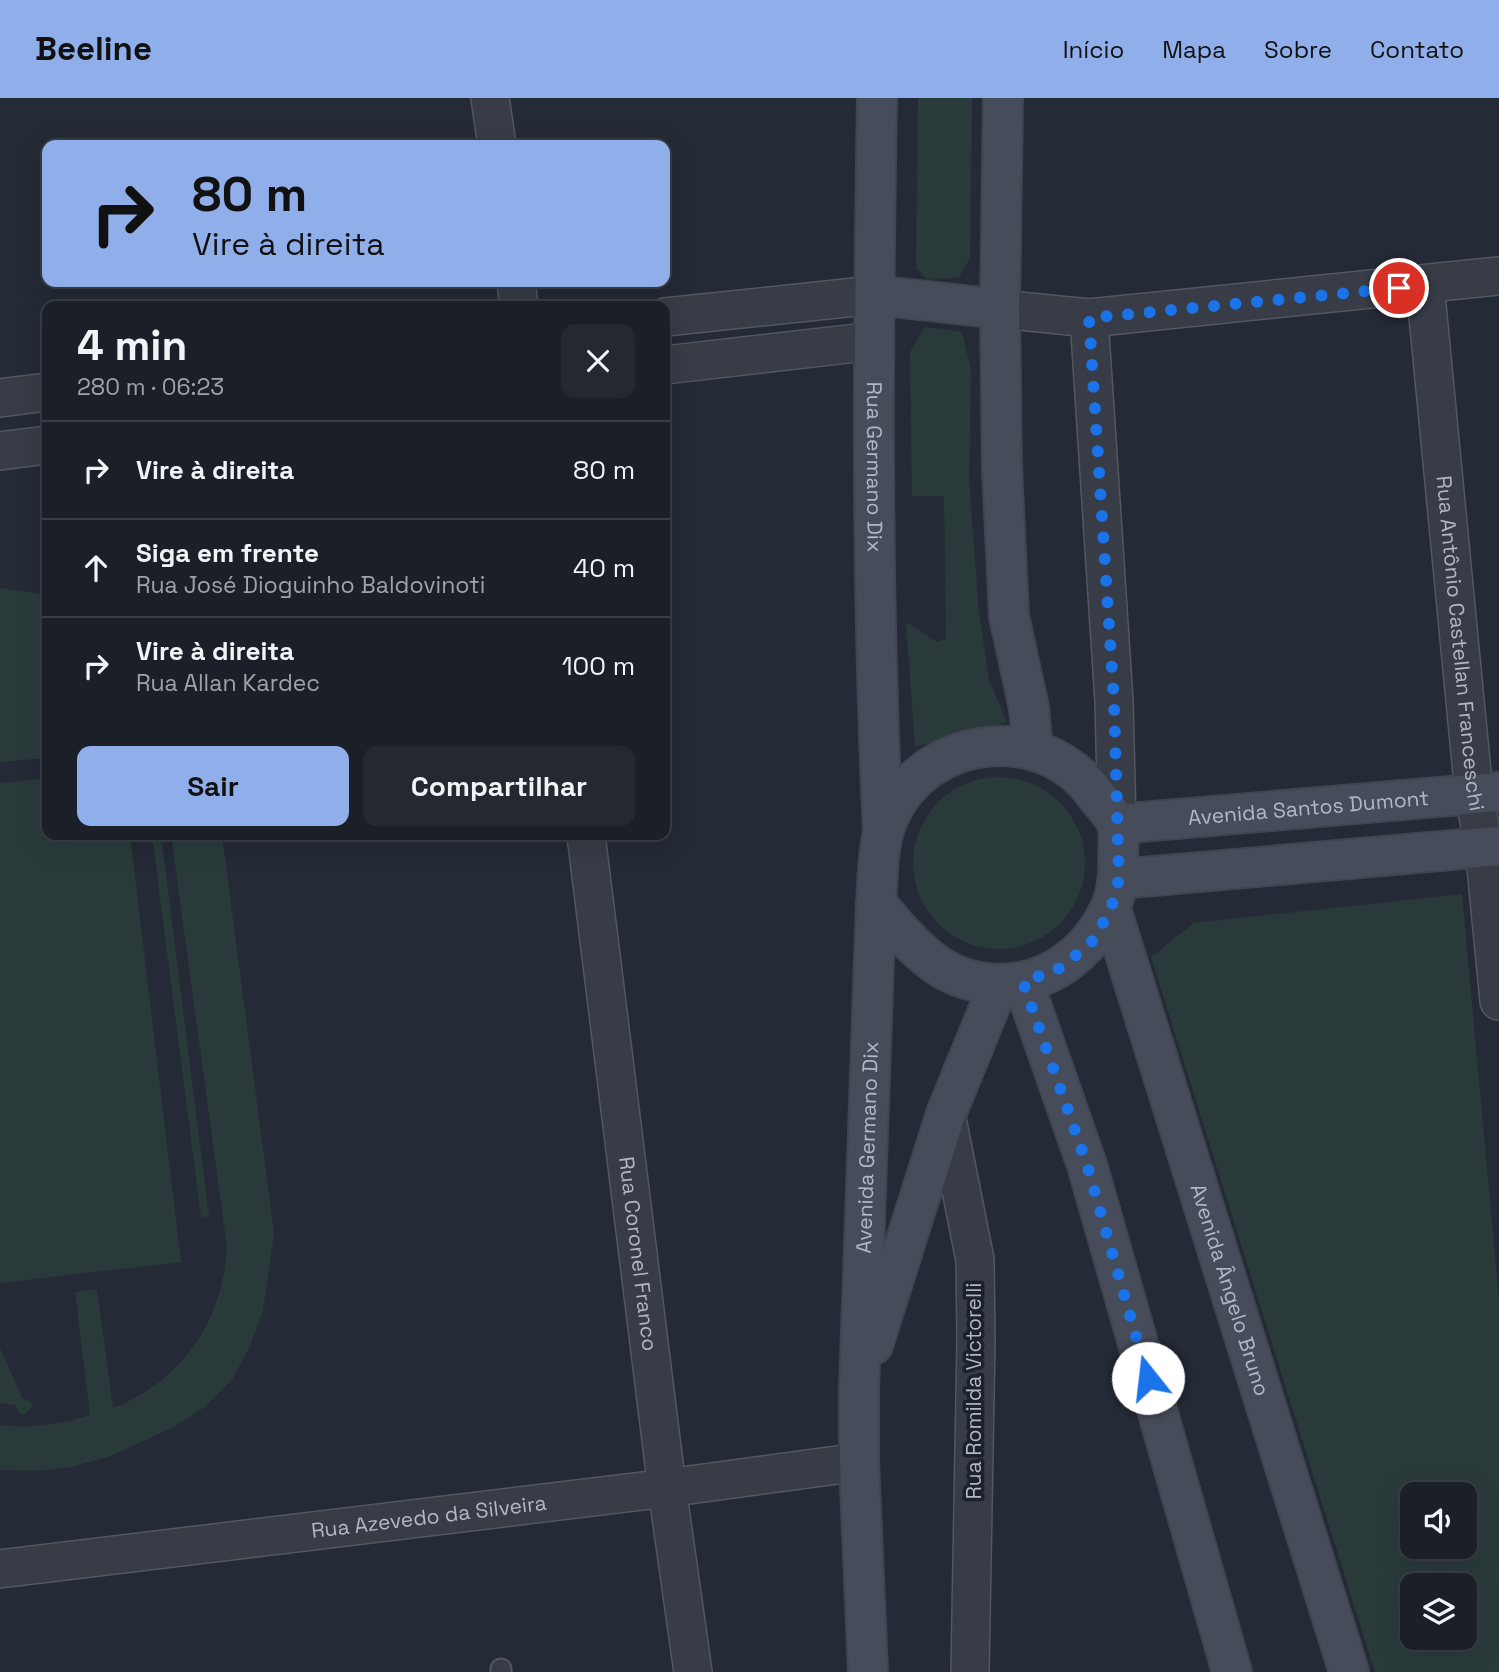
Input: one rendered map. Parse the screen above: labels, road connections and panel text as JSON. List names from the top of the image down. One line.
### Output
{"streets":{"main road":["Rua Germano Dix","Avenida Santos Dumont","Avenida Germano Dix","Avenida Ângelo Bruno"],"street":["Rua Antônio Castellan Franceschi","Rua Coronel Franco","Rua Romilda Victorelli","Rua Azevedo da Silveira"]},"crossings":[["Rua Germano Dix","Avenida Santos Dumont"],["Rua Germano Dix","Avenida Germano Dix"],["Rua Germano Dix","Avenida Ângelo Bruno"],["Rua Antônio Castellan Franceschi","Avenida Santos Dumont"],["Avenida Santos Dumont","Avenida Germano Dix"],["Avenida Santos Dumont","Avenida Ângelo Bruno"],["Avenida Germano Dix","Avenida Ângelo Bruno"],["Avenida Germano Dix","Rua Romilda Victorelli"],["Avenida Germano Dix","Rua Azevedo da Silveira"],["Rua Coronel Franco","Rua Azevedo da Silveira"]],"page":{"header":"Beeline","nav":["Início","Mapa","Sobre","Contato"],"turn":["80 m","Vire à direita"],"heading":["4 min","280 m · 06:23"],"list":[{"name":"Vire à direita","value":"80 m"},{"name":"Siga em frente","note":"Rua José Dioguinho Baldovinoti","value":"40 m"},{"name":"Vire à direita","note":"Rua Allan Kardec","value":"100 m"}],"buttons":["Sair","Compartilhar"]}}
